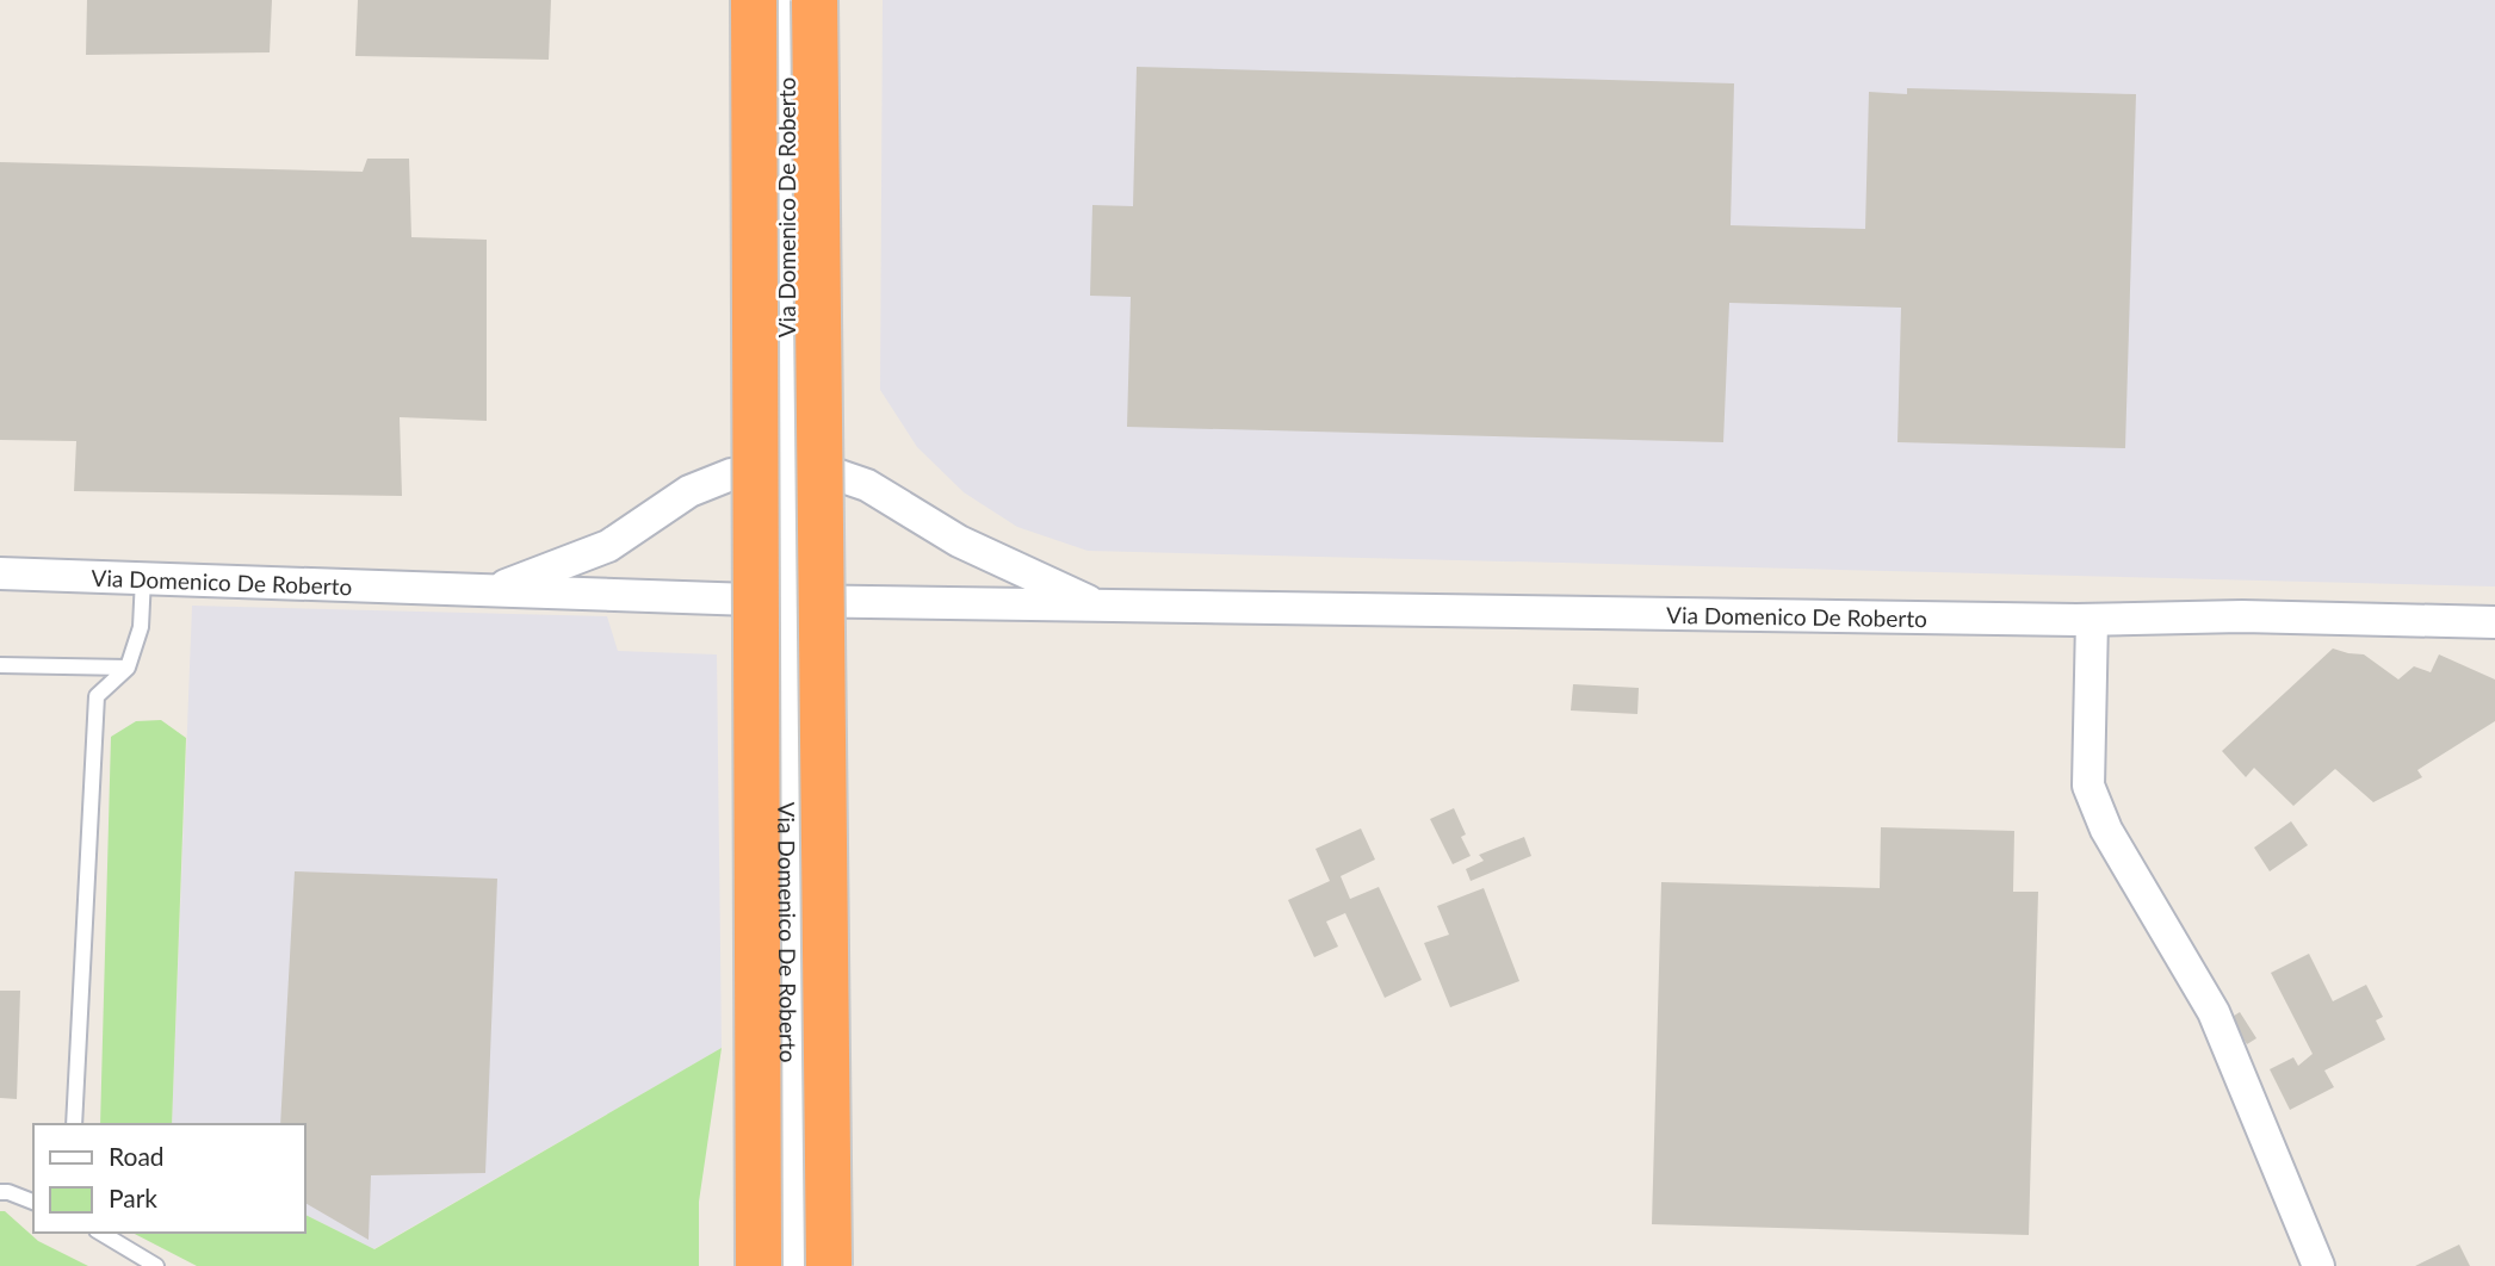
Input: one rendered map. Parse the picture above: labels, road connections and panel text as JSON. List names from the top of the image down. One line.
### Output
{"streets":{"street":["Via Domenico De Roberto"]},"legend":["Road","Park"]}
